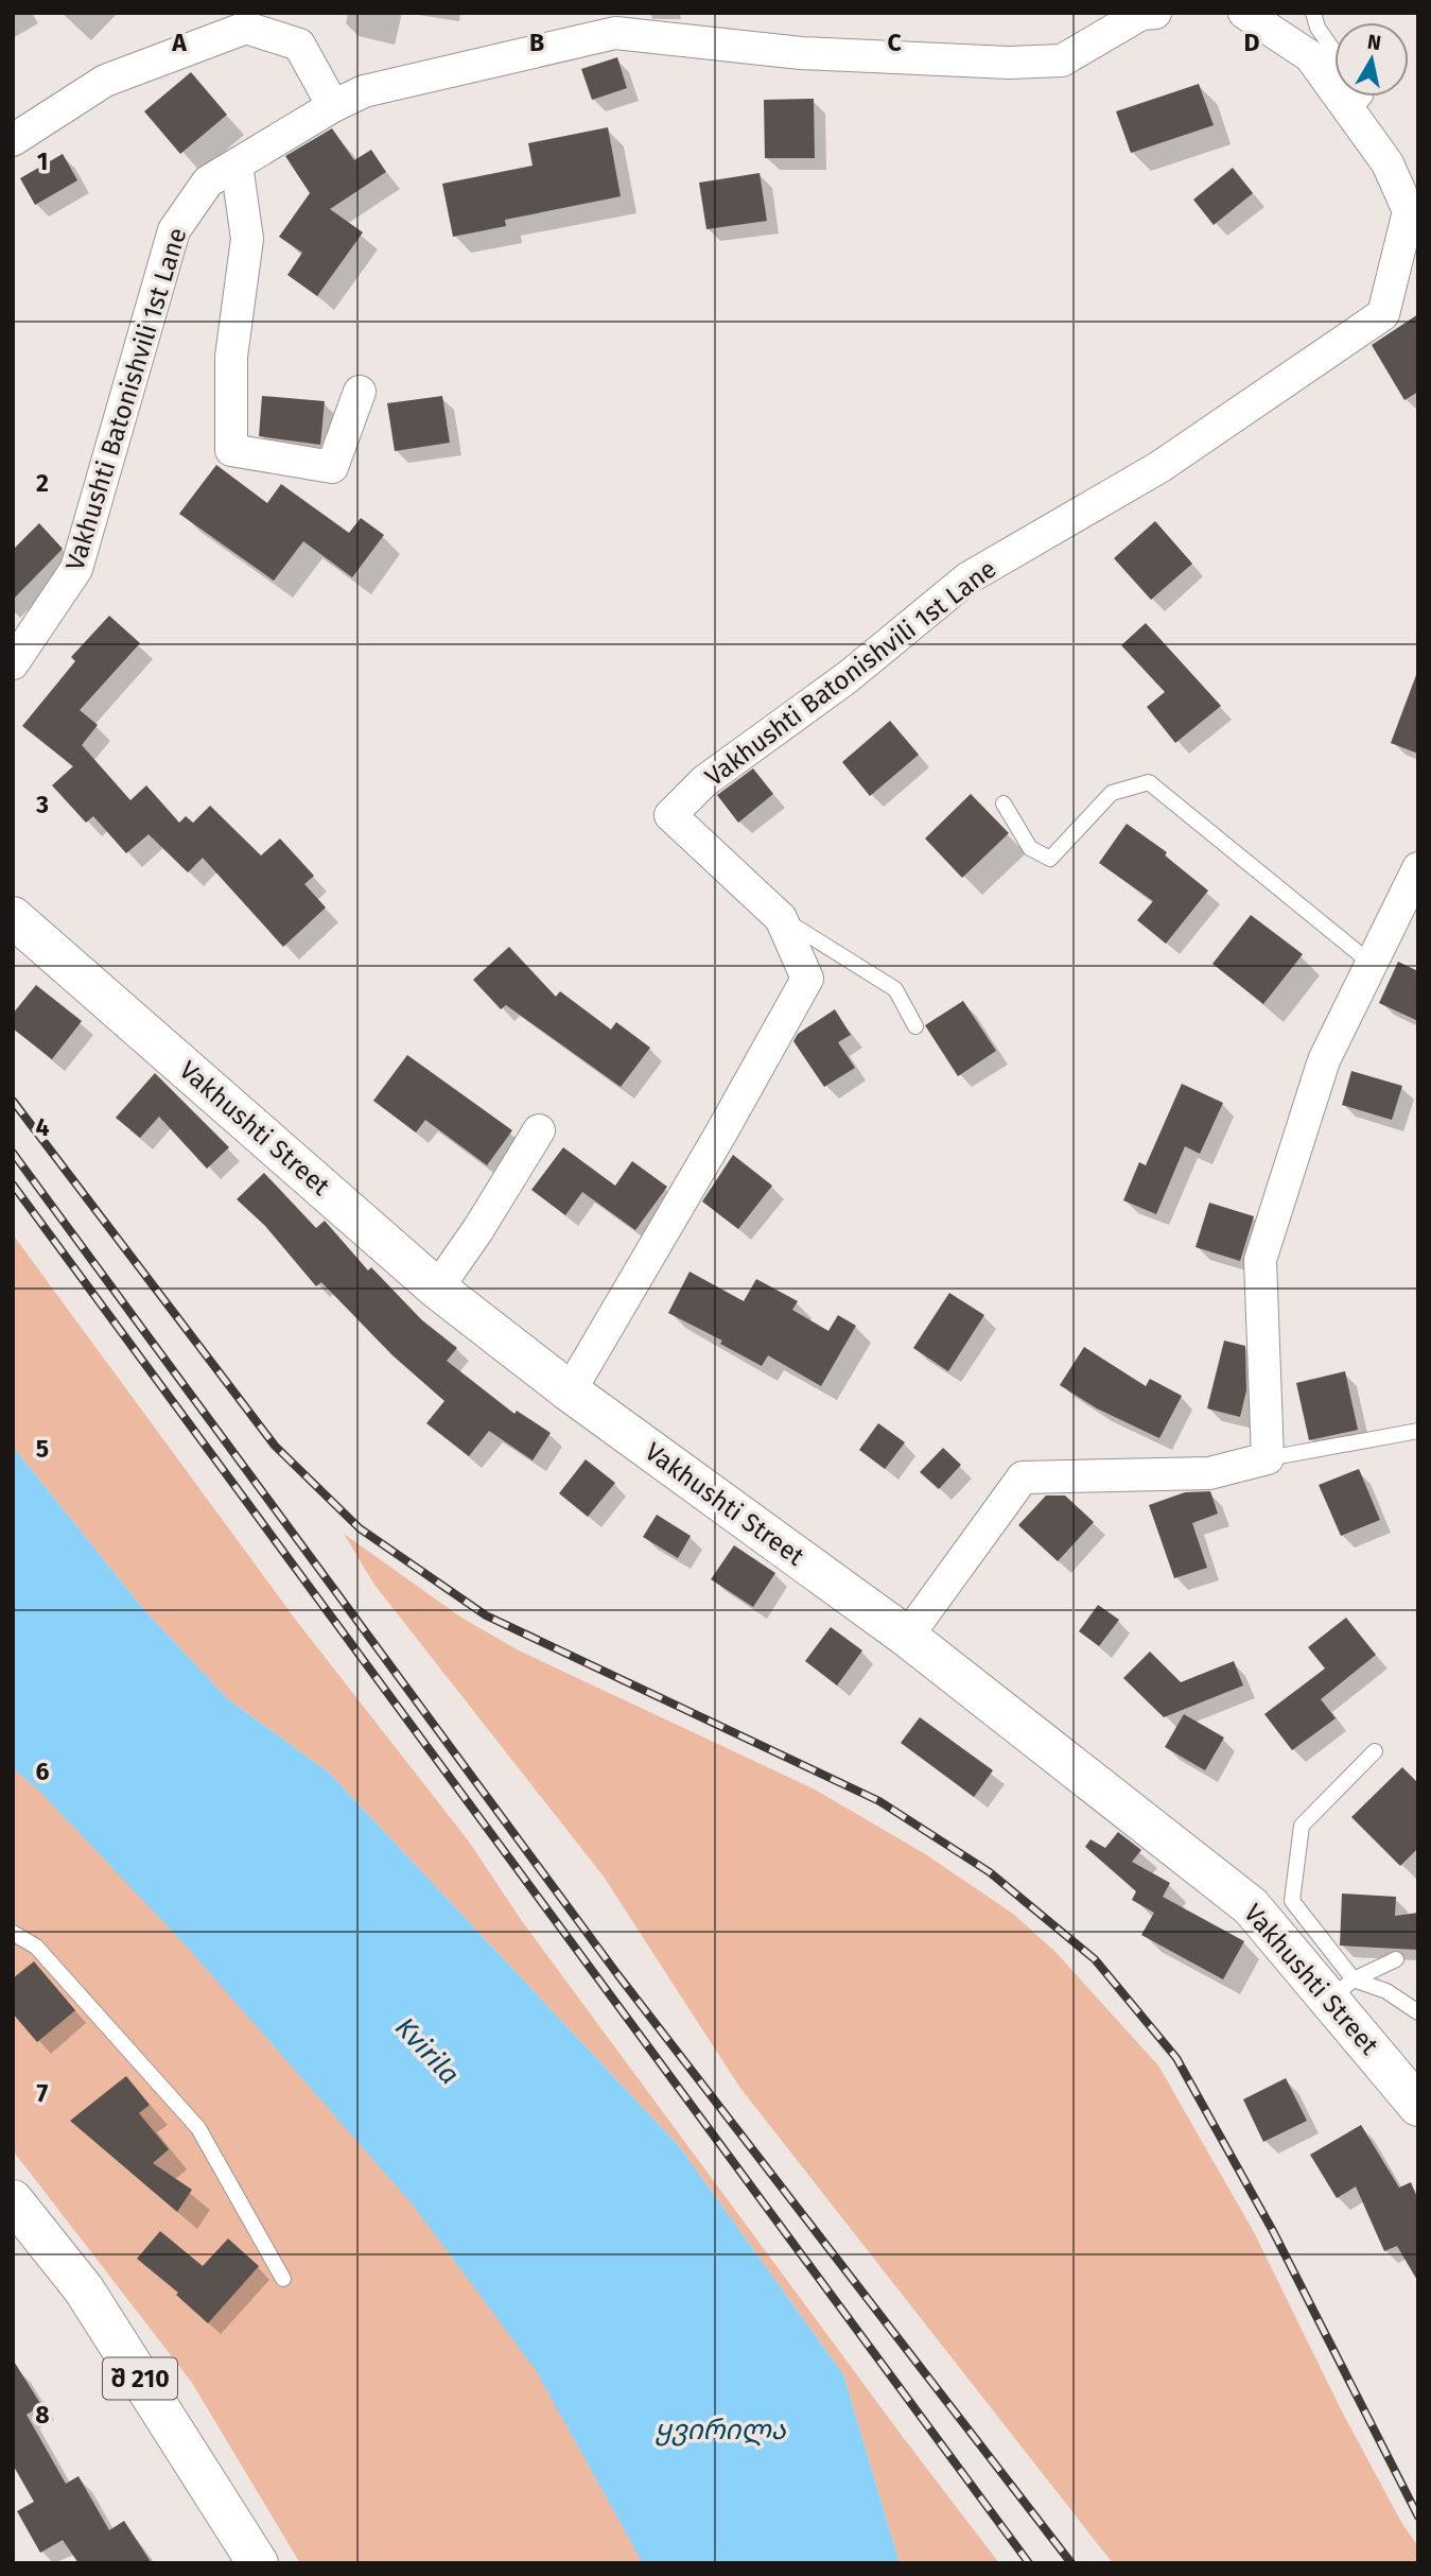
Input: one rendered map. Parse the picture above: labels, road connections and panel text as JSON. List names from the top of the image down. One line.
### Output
{"streets":{"street":["Vakhushti Batonishvili 1st Lane","Vakhushti Street","შ 210"]},"crossings":[["Vakhushti Batonishvili 1st Lane","Vakhushti Street"]],"water":["Kvirila","ყვირილა"],"north":"top","grid":{"columns":["A","B","C","D"],"rows":["1","2","3","4","5","6","7","8"]}}
